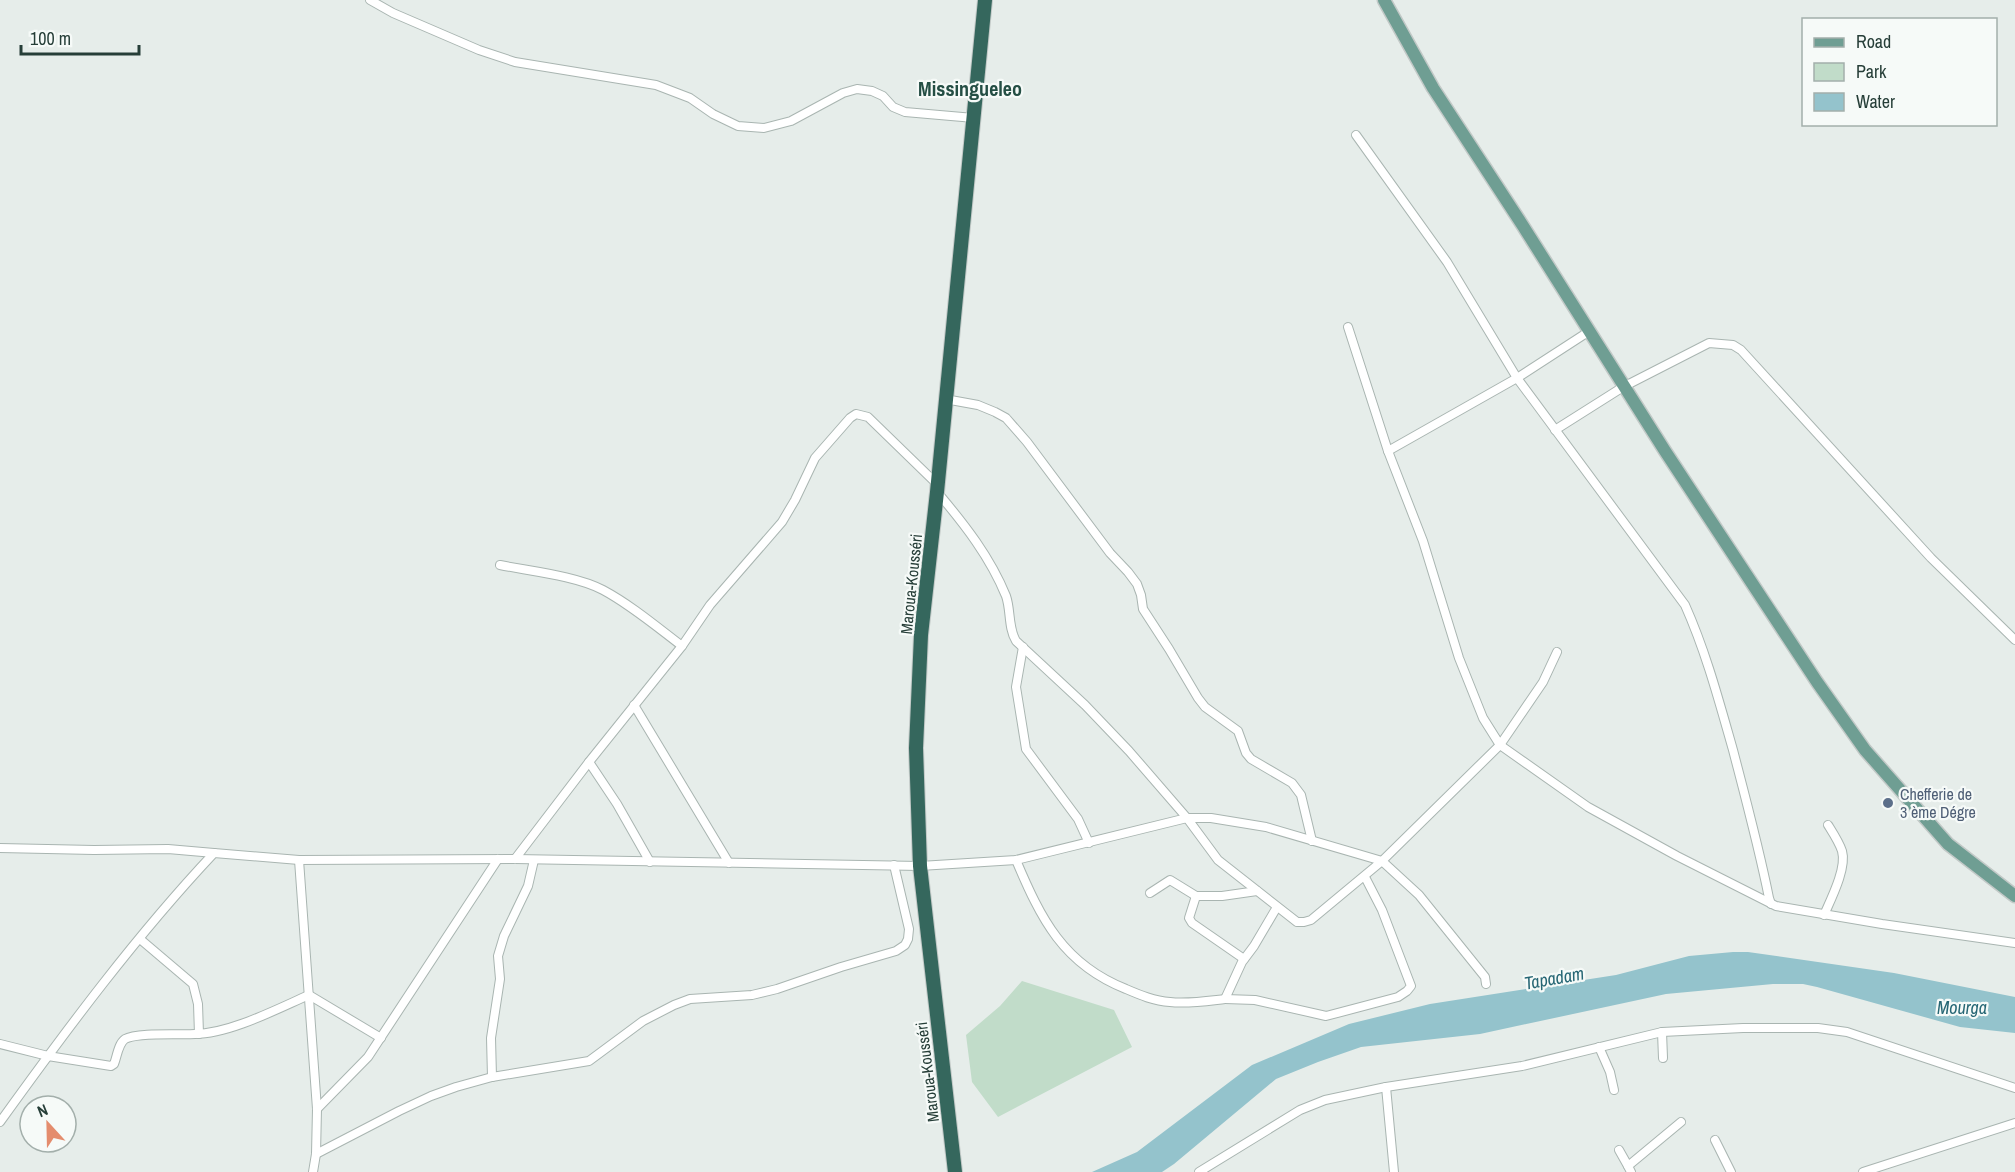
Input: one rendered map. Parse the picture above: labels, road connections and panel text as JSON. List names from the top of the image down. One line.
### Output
{"streets":{"highway":["Maroua-Kousséri"]},"districts":["Missingueleo"],"water":["Tapadam","Mourga"],"places":["Chefferie de 3 ème Dégre"],"legend":["Road","Park","Water"],"scale_bar":"100 m","north":"top"}
